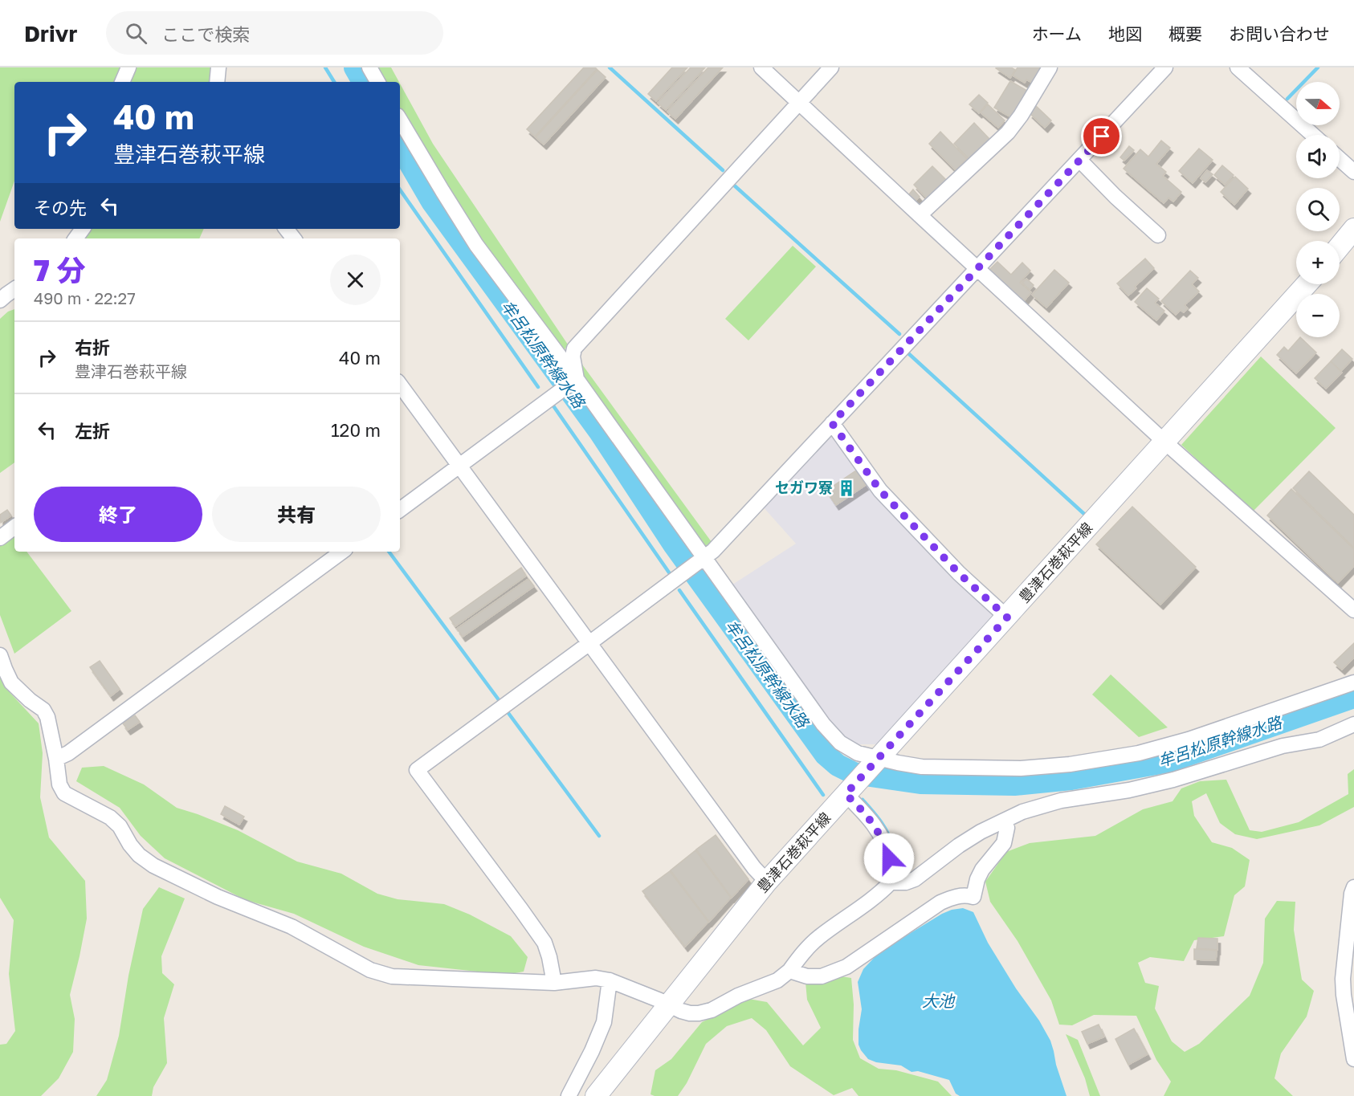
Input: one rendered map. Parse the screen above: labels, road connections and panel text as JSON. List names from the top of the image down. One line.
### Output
{"streets":{"main road":["豊津石巻萩平線"]},"water":["牟呂松原幹線水路","大池"],"places":{"building":["セガワ寮"]},"north":"right","page":{"header":"Drivr","search":"ここで検索","nav":["ホーム","地図","概要","お問い合わせ"],"map_buttons":["+","−"],"turn":["40 m","豊津石巻萩平線"],"then":"その先","heading":["7 分","490 m · 22:27"],"list":[{"name":"右折","note":"豊津石巻萩平線","value":"40 m"},{"name":"左折","value":"120 m"}],"buttons":["終了","共有"]}}
